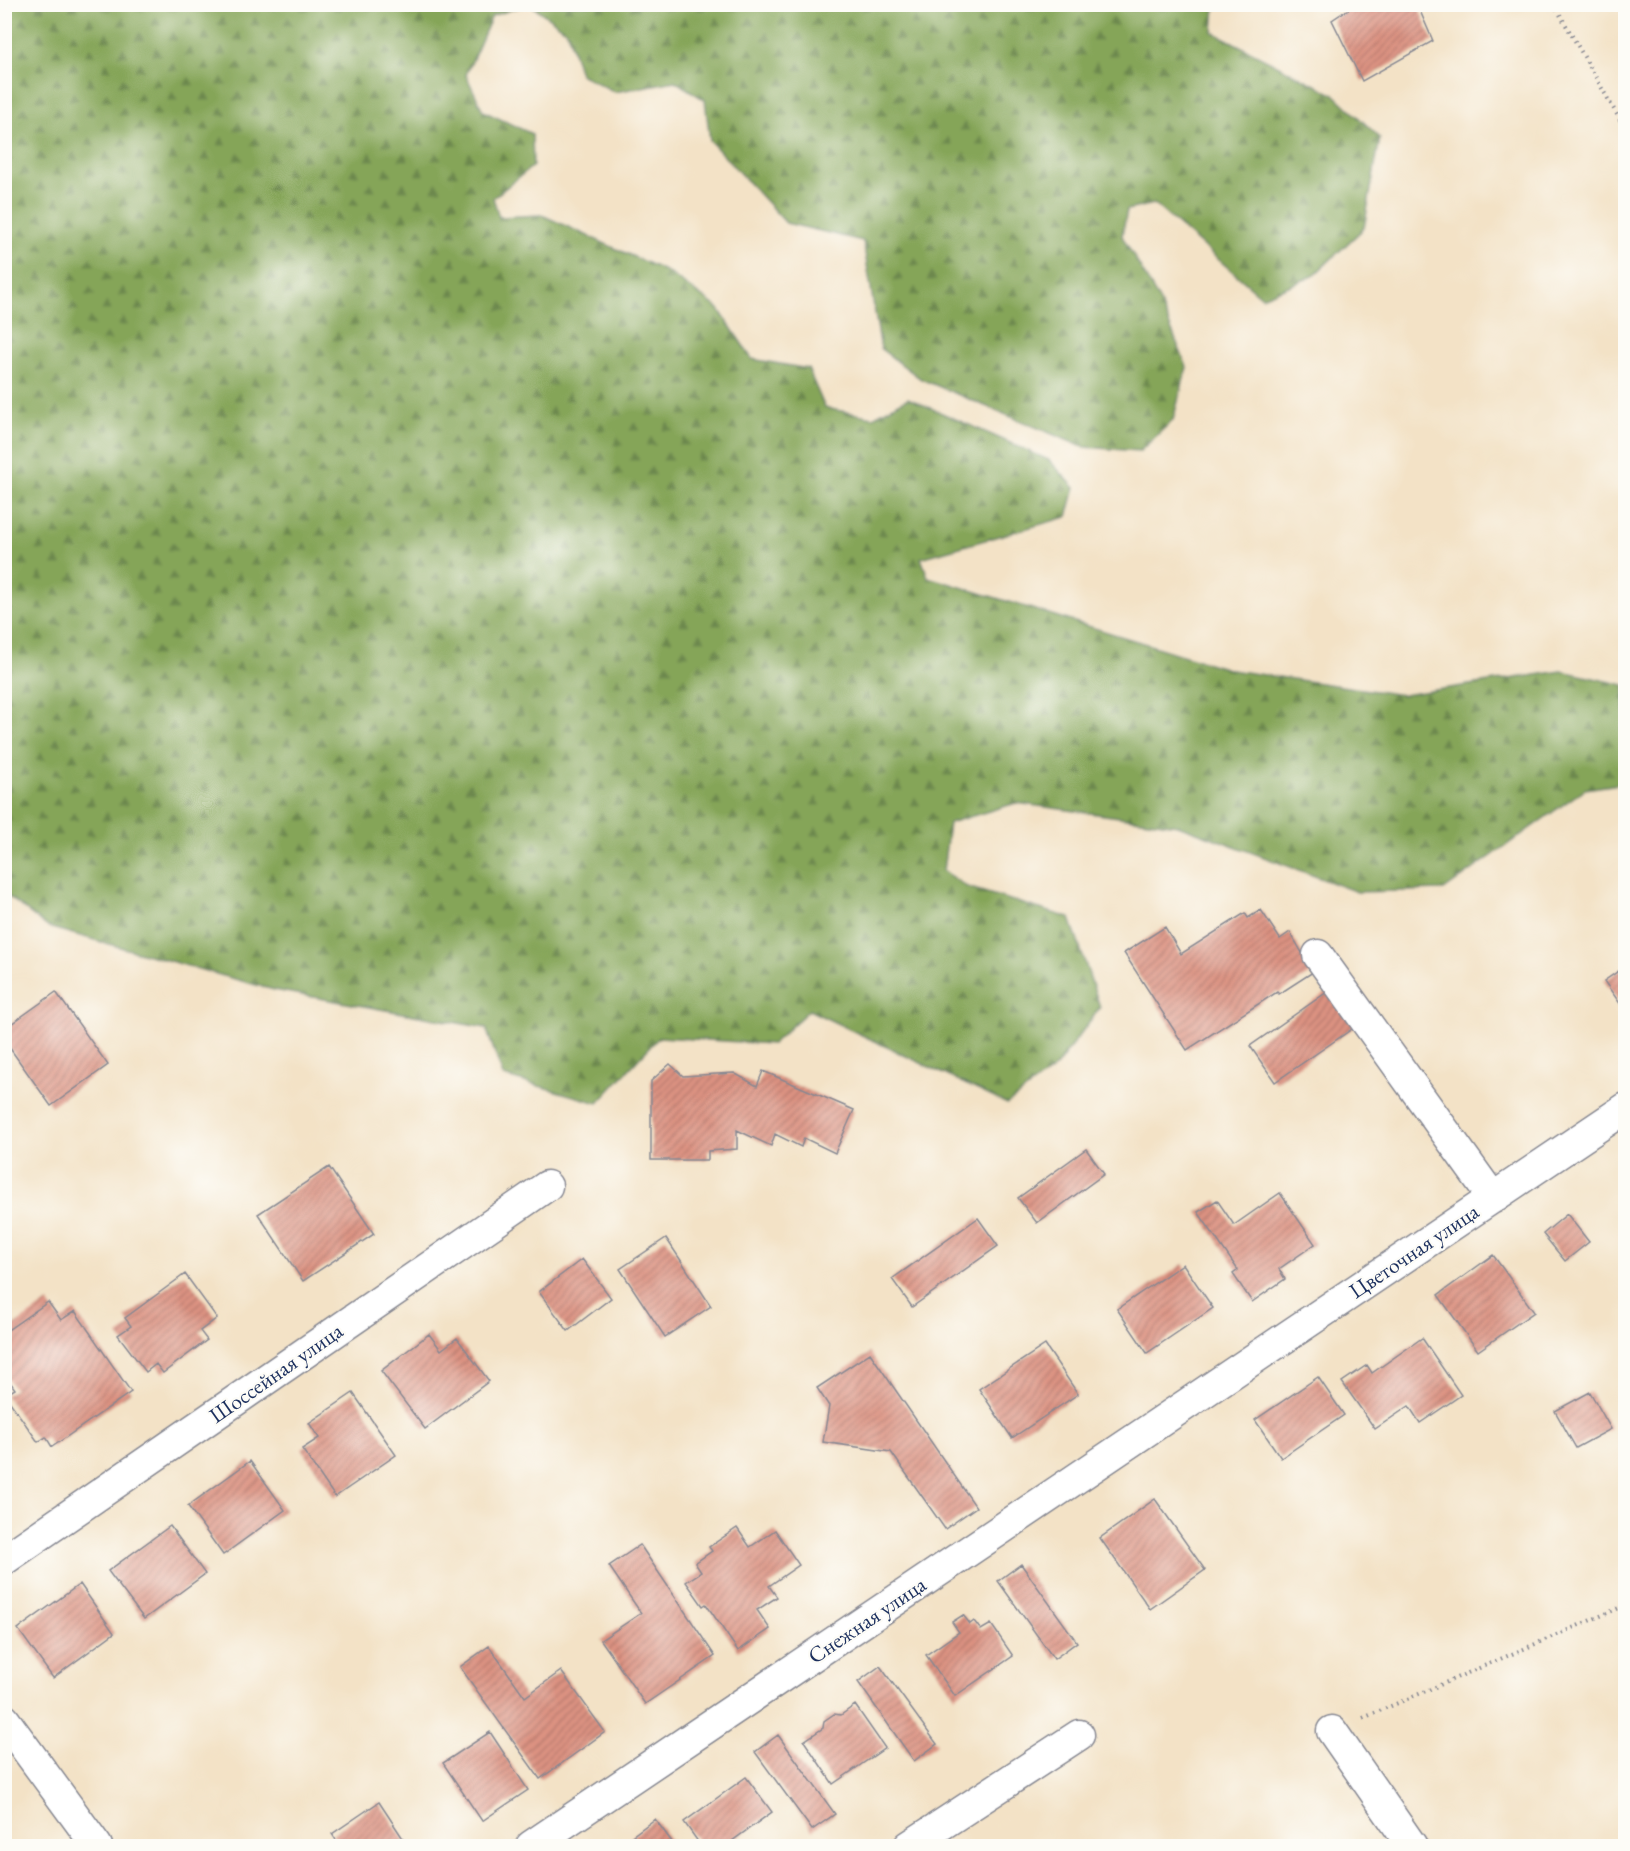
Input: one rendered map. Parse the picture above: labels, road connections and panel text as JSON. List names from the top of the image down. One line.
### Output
{"streets":{"street":["Цветочная улица","Шоссейная улица","Снежная улица"]},"crossings":[["Цветочная улица","Снежная улица"]]}
